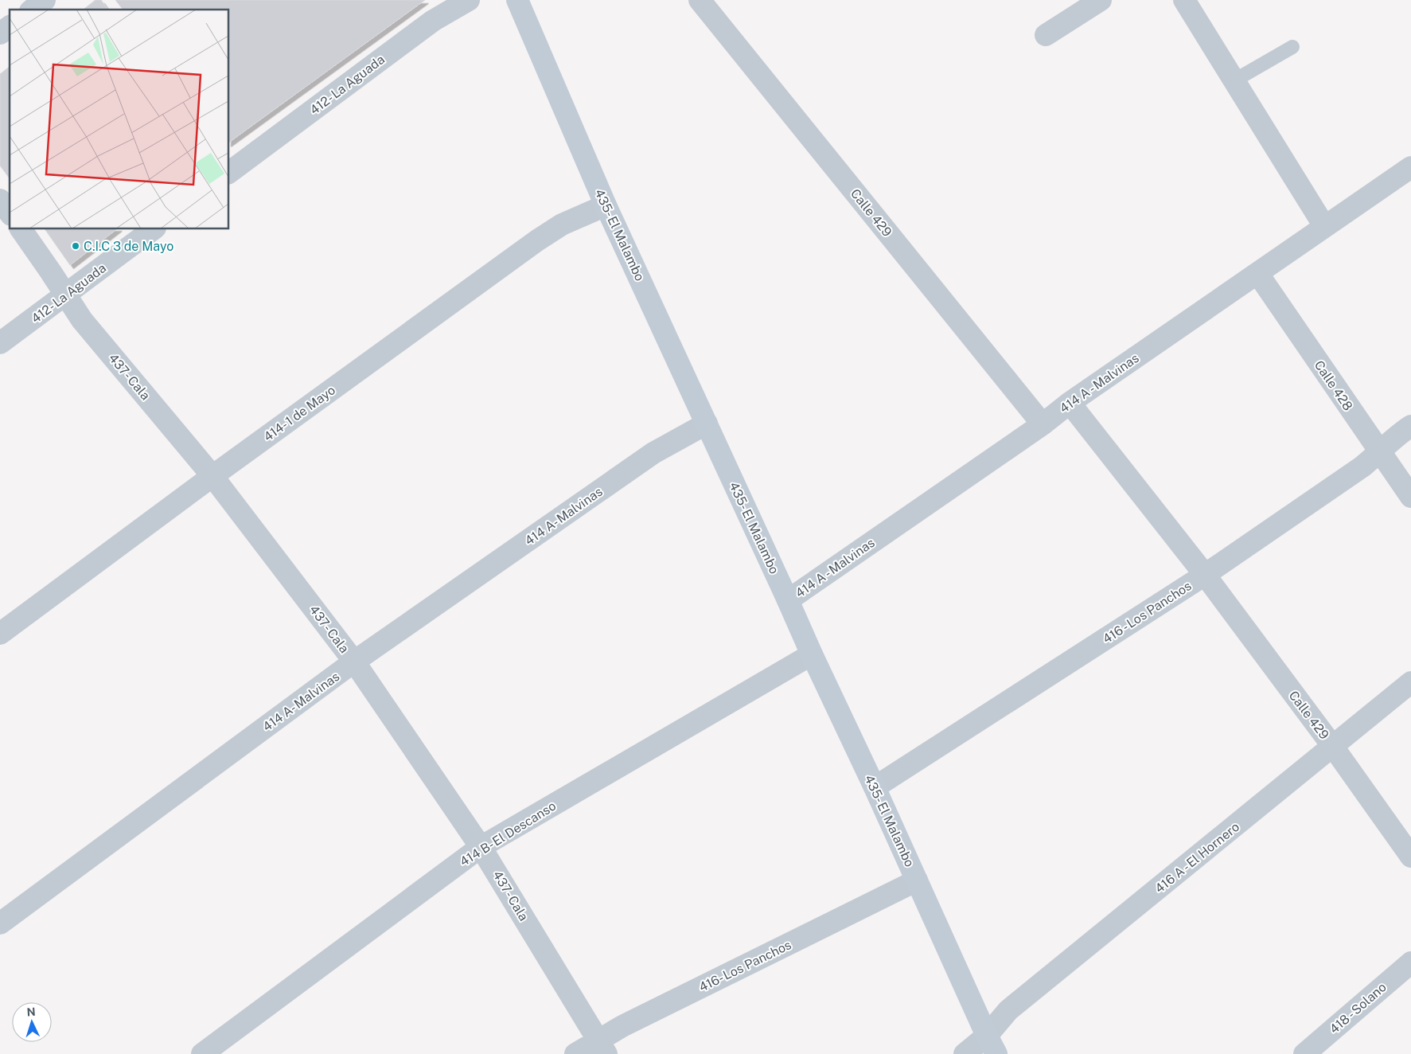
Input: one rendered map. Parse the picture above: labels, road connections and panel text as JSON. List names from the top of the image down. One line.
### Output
{"streets":{"main road":["435- El Malambo"],"street":["412- La Aguada","Calle 429","437- Cala","414 A - Malvinas","Calle 428","414- 1 de Mayo","414 A- Malvinas","416 - Los Panchos","414 B- El Descanso","416 A - El Hornero","416- Los Panchos","418 - Solano"]},"crossings":[["412- La Aguada","437- Cala"],["Calle 429","414 A - Malvinas"],["Calle 429","416 - Los Panchos"],["Calle 429","416 A - El Hornero"],["435- El Malambo","414 A - Malvinas"],["435- El Malambo","414- 1 de Mayo"],["435- El Malambo","414 A- Malvinas"],["435- El Malambo","416 - Los Panchos"],["435- El Malambo","414 B- El Descanso"],["435- El Malambo","416 A - El Hornero"],["435- El Malambo","416- Los Panchos"],["437- Cala","414- 1 de Mayo"],["437- Cala","414 A- Malvinas"],["437- Cala","414 B- El Descanso"],["437- Cala","416- Los Panchos"],["414 A - Malvinas","Calle 428"],["Calle 428","416 - Los Panchos"]],"places":["C.I.C 3 de Mayo"],"north":"top"}
